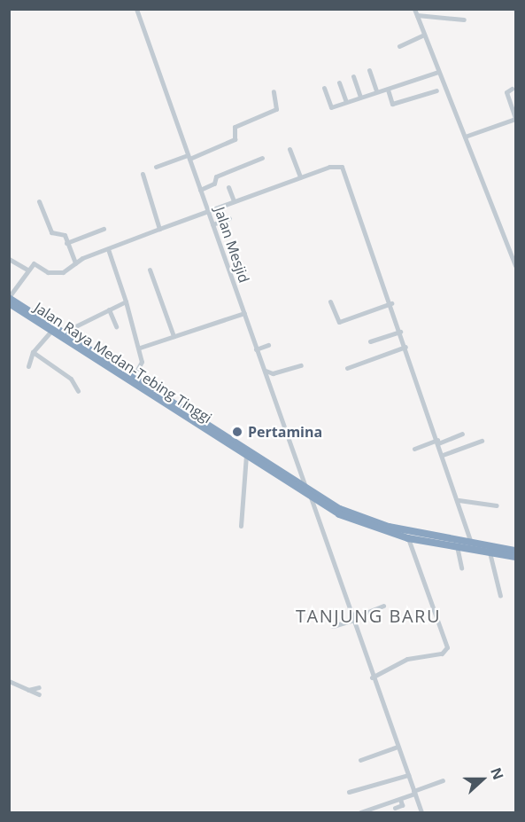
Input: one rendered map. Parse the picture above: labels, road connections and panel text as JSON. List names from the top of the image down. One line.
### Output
{"streets":{"highway":["Jalan Raya Medan-Tebing Tinggi"],"street":["Jalan Mesjid"]},"crossings":[["Jalan Mesjid","Jalan Raya Medan-Tebing Tinggi"]],"districts":["TANJUNG BARU"],"places":["Pertamina"],"north":"right"}
